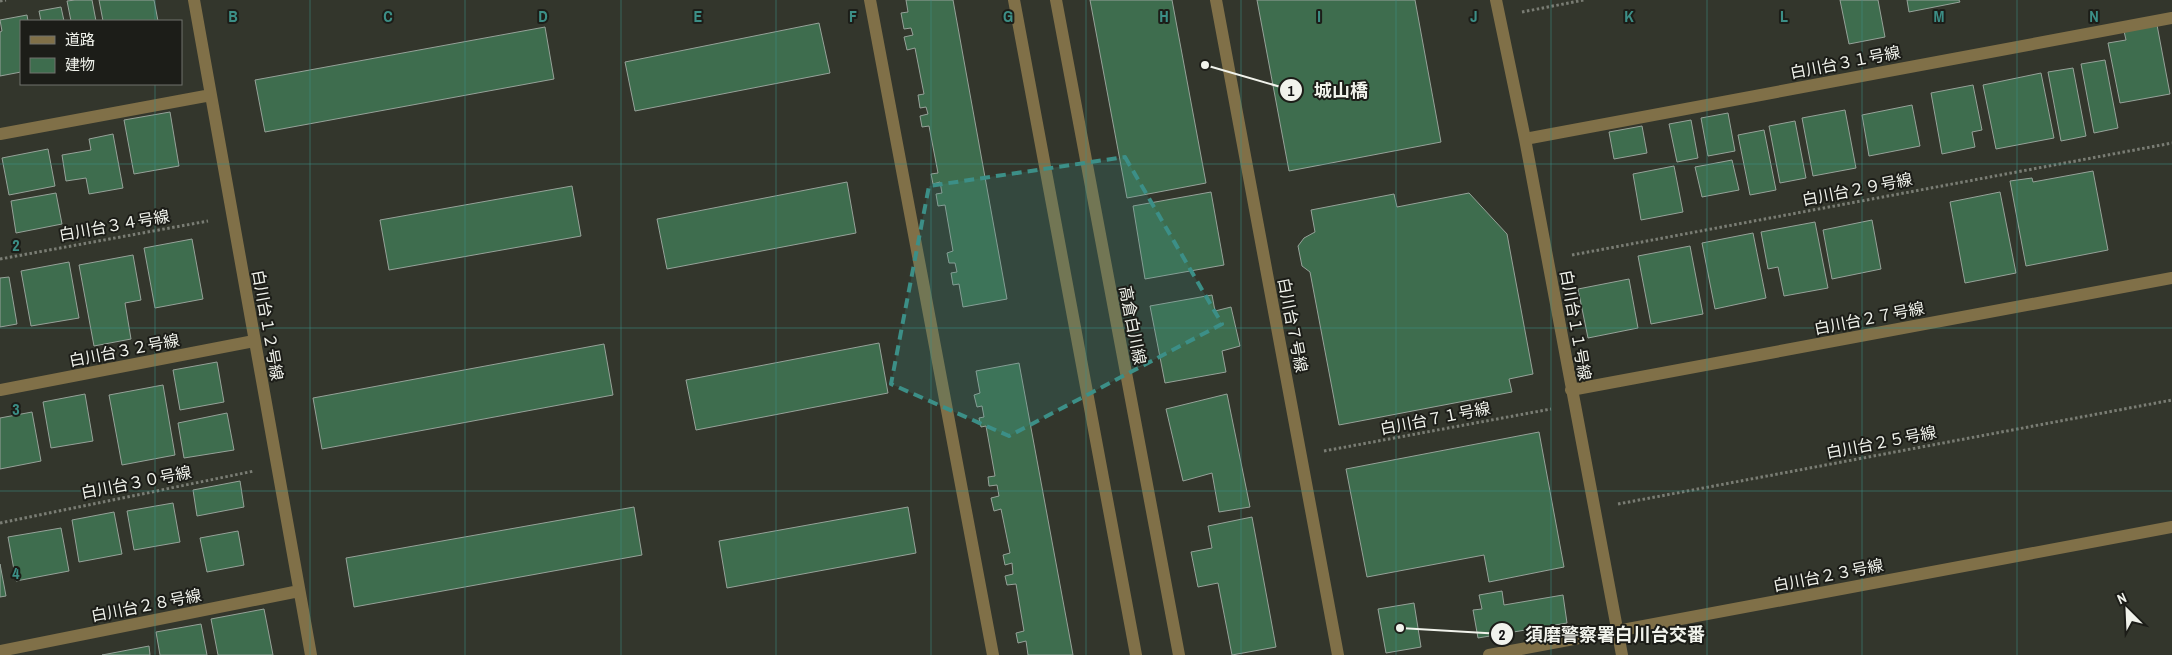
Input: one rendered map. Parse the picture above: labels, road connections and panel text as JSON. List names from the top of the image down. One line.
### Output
{"streets":{"street":["白川台３１号線","白川台２７号線","白川台１２号線","高倉白川線","白川台７号線","白川台１１号線","白川台３２号線","白川台２３号線","白川台２８号線"],"path":["白川台２９号線","白川台３４号線","白川台７１号線","白川台２５号線","白川台３０号線"]},"crossings":[["白川台３１号線","白川台１１号線"],["白川台２９号線","白川台１１号線"],["白川台３４号線","白川台１２号線"],["白川台２７号線","白川台１１号線"],["白川台１２号線","白川台３２号線"],["白川台１２号線","白川台３０号線"],["白川台１２号線","白川台２８号線"],["白川台７号線","白川台７１号線"],["白川台１１号線","白川台７１号線"],["白川台１１号線","白川台２５号線"],["白川台１１号線","白川台２３号線"]],"places":["城山橋","須磨警察署白川台交番"],"legend":["道路","建物"],"north":"top left","grid":{"columns":["B","C","D","E","F","G","H","I","J","K","L","M","N"],"rows":["2","3","4"]}}
